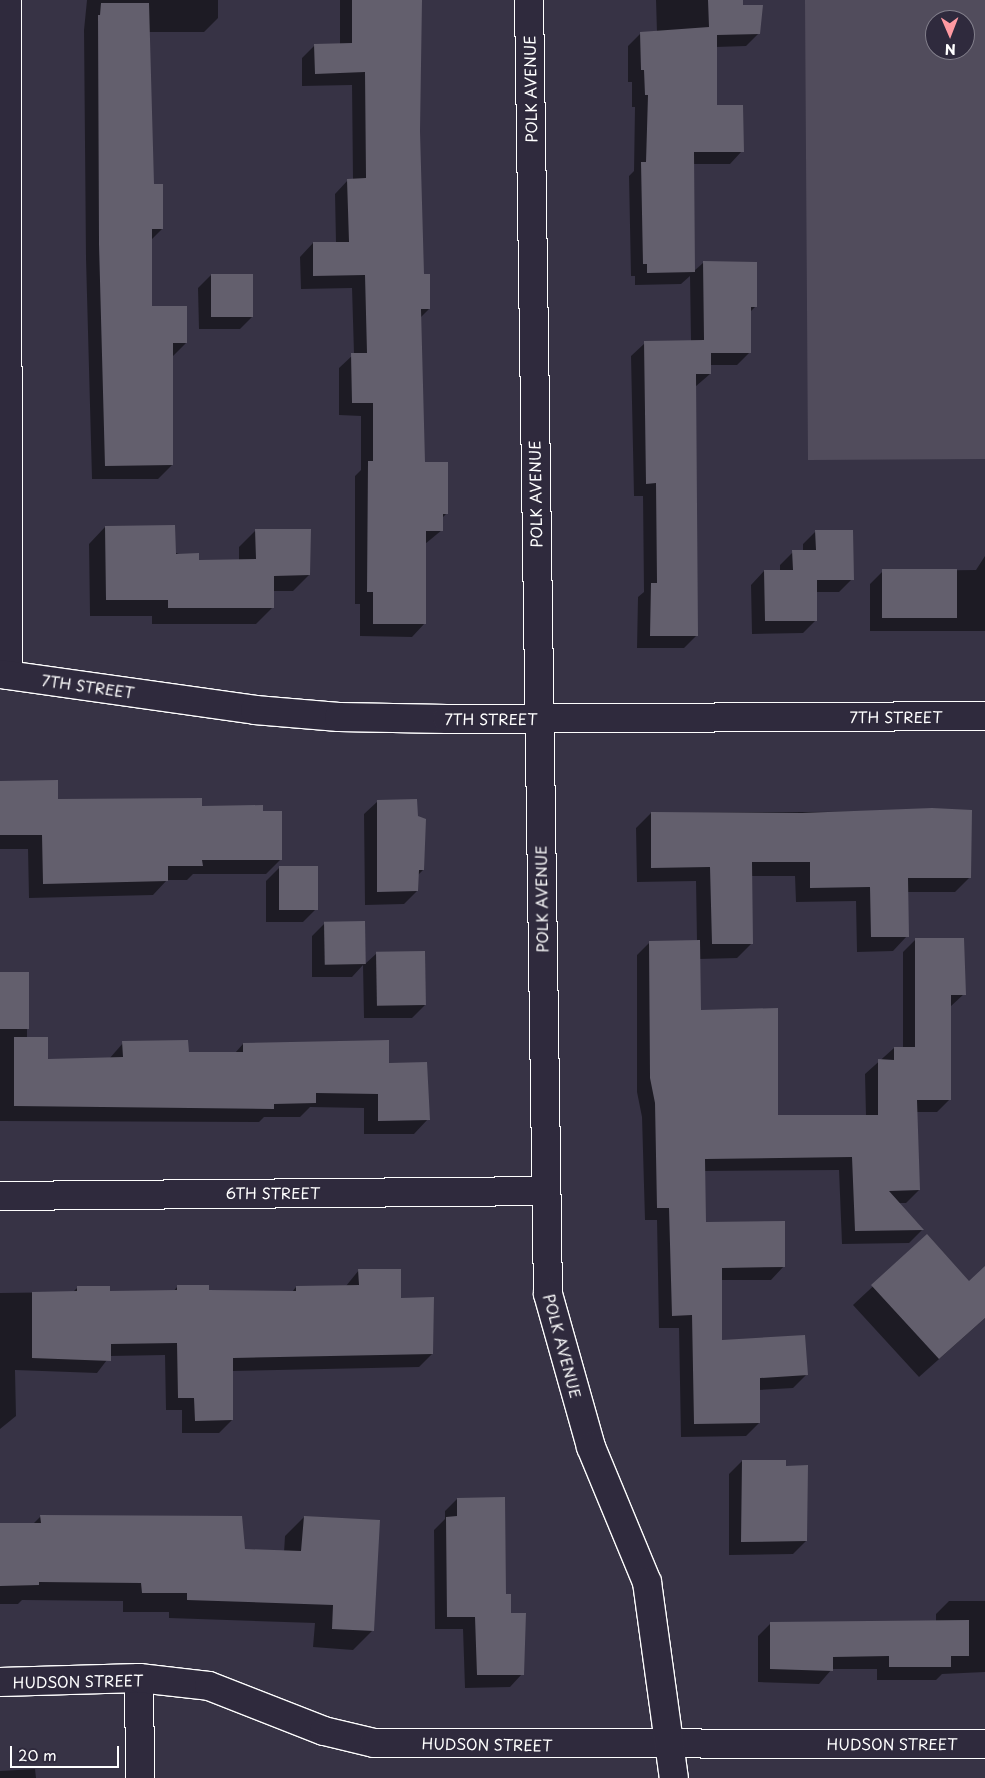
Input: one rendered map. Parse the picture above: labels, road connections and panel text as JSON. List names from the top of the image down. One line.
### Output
{"streets":{"street":["POLK AVENUE","7TH STREET","6TH STREET","HUDSON STREET"]},"crossings":[["POLK AVENUE","7TH STREET"],["POLK AVENUE","6TH STREET"],["POLK AVENUE","HUDSON STREET"]],"scale_bar":"20 m","north":"bottom"}
